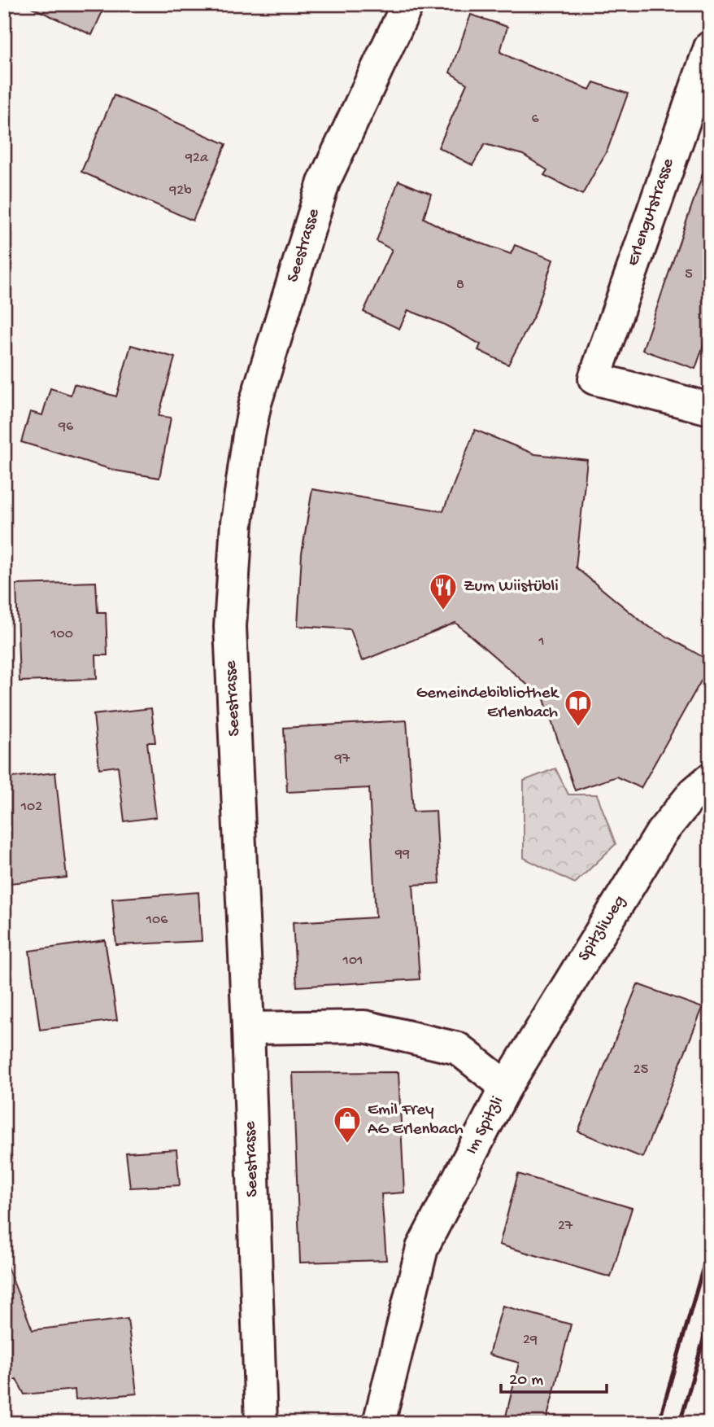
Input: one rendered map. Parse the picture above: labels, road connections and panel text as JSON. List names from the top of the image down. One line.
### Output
{"streets":{"street":["Erlengutstrasse","Seestrasse","Spitzliweg","Im Spitzli"]},"crossings":[["Seestrasse","Im Spitzli"],["Spitzliweg","Im Spitzli"]],"places":{"restaurant":["Zum Wiistübli"],"library":["Gemeindebibliothek Erlenbach"],"shop":["Emil Frey AG Erlenbach"]},"house_numbers":["6","92a","92b","5","8","96","100","1","97","102","99","106","101","25","27","29"],"scale_bar":"20 m"}
